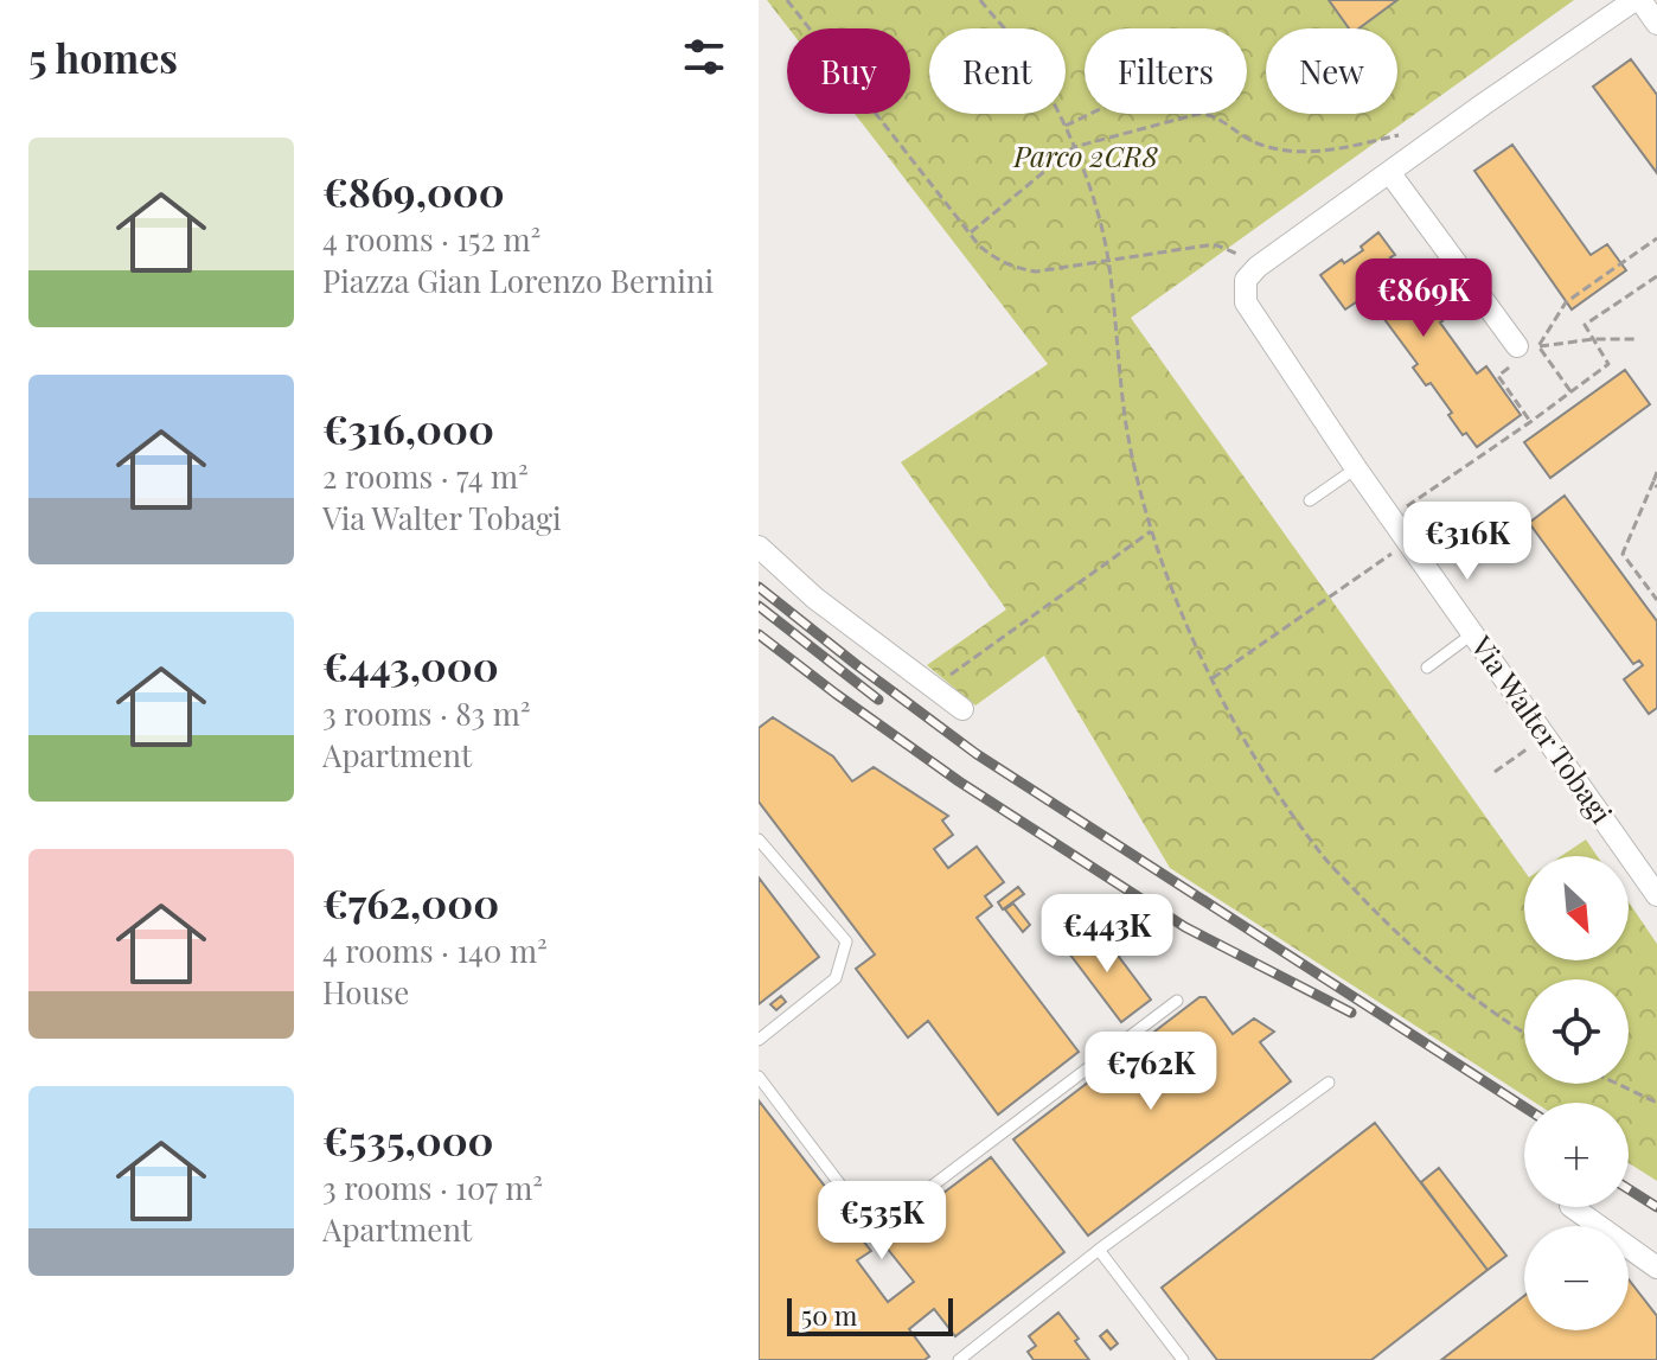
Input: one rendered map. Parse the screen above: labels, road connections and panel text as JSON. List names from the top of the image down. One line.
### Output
{"streets":{"street":["Via Walter Tobagi"]},"parks":["Parco 2CR8"],"scale_bar":"50 m","north":"bottom right","page":{"heading":"5 homes","chip":["Buy","Rent","Filters","New"],"list":[{"name":"€869,000","note":"4 rooms · 152 m² · Piazza Gian Lorenzo Bernini"},{"name":"€316,000","note":"2 rooms · 74 m² · Via Walter Tobagi"},{"name":"€443,000","note":"3 rooms · 83 m² · Apartment"},{"name":"€762,000","note":"4 rooms · 140 m² · House"},{"name":"€535,000","note":"3 rooms · 107 m² · Apartment"}],"price":["€869K","€316K","€443K","€762K","€535K"],"map_buttons":["+","−"],"scale":"50 m"}}
